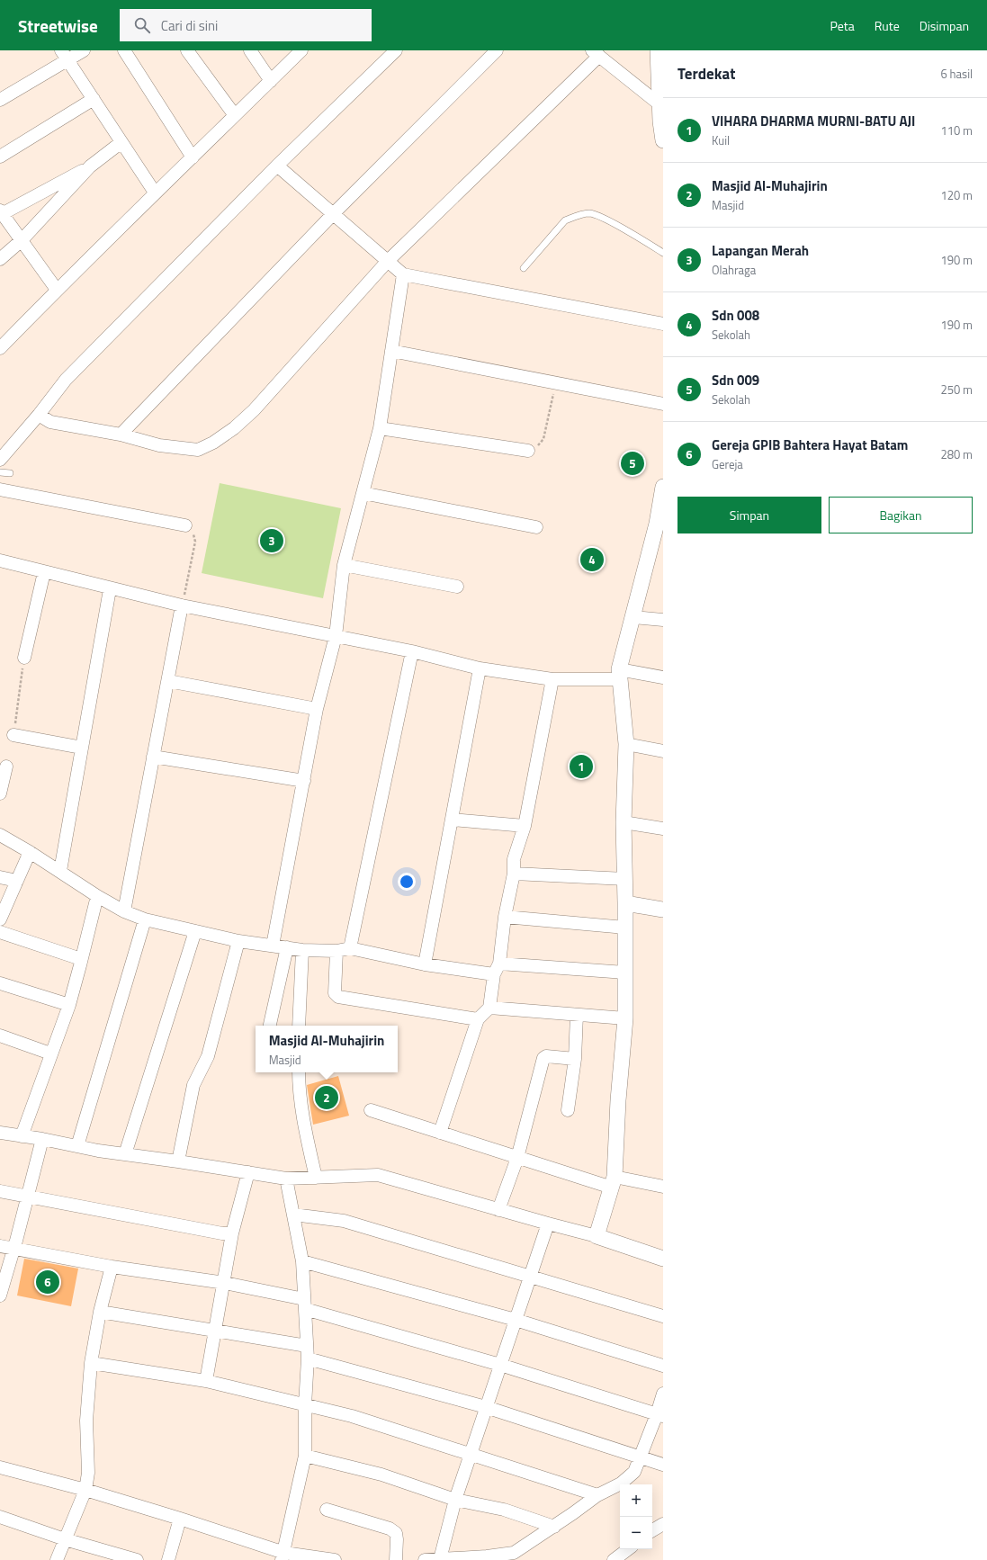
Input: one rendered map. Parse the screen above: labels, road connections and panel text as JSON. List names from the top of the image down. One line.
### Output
{"page":{"header":"Streetwise","search":"Cari di sini","nav":["Peta","Rute","Disimpan"],"heading":["Terdekat","6 hasil"],"list":[{"mark":"1","name":"VIHARA DHARMA MURNI-BATU AJI","note":"Kuil","value":"110 m"},{"mark":"2","name":"Masjid Al-Muhajirin","note":"Masjid","value":"120 m"},{"mark":"3","name":"Lapangan Merah","note":"Olahraga","value":"190 m"},{"mark":"4","name":"Sdn 008","note":"Sekolah","value":"190 m"},{"mark":"5","name":"Sdn 009","note":"Sekolah","value":"250 m"},{"mark":"6","name":"Gereja GPIB Bahtera Hayat Batam","note":"Gereja","value":"280 m"}],"pins":["5","3","4","1","2","6"],"buttons":["Simpan","Bagikan"],"popup":["Masjid Al-Muhajirin","Masjid"],"map_buttons":["+","−"]}}
